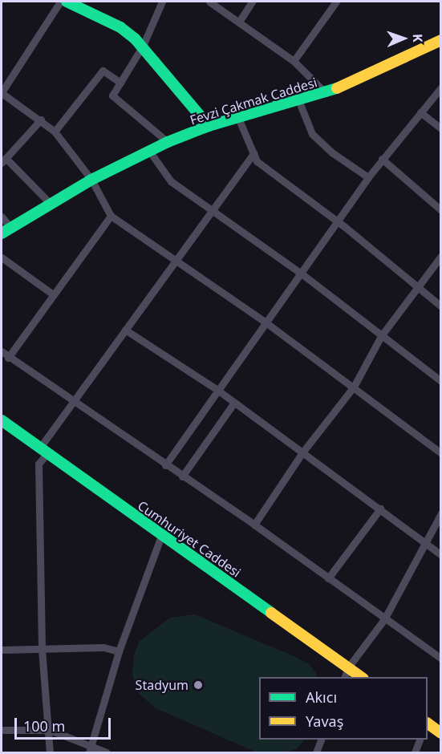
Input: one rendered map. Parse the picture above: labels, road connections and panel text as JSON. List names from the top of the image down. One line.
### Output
{"streets":{"main road":["Fevzi Çakmak Caddesi","Cumhuriyet Caddesi"]},"places":["Stadyum"],"legend":["Akıcı","Yavaş"],"scale_bar":"100 m","north":"right"}
